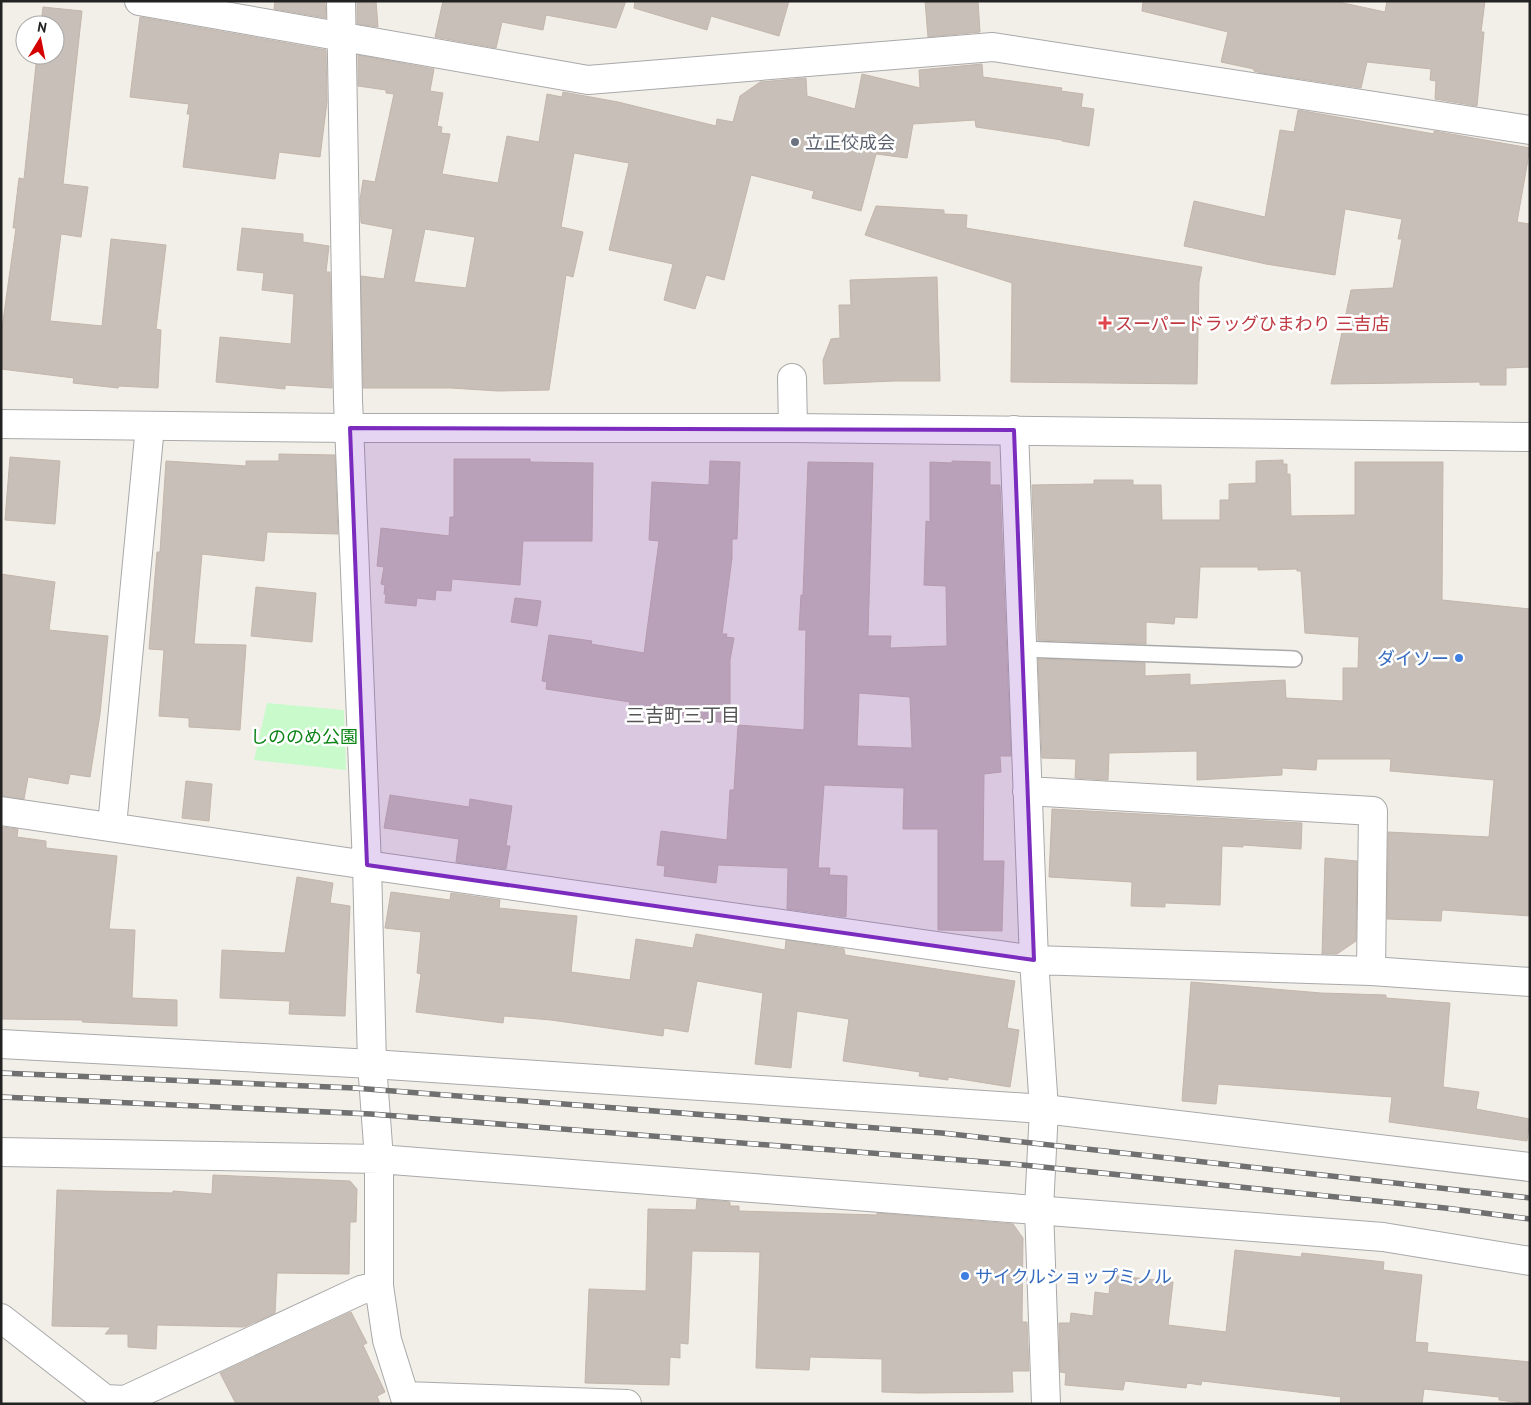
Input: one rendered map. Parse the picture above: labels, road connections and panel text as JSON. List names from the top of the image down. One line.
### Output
{"districts":["三吉町三丁目"],"parks":["しののめ公園"],"places":{"other":["立正佼成会","ダイソー","サイクルショップミノル"],"health":["スーパードラッグひまわり 三吉店"]},"north":"top"}
